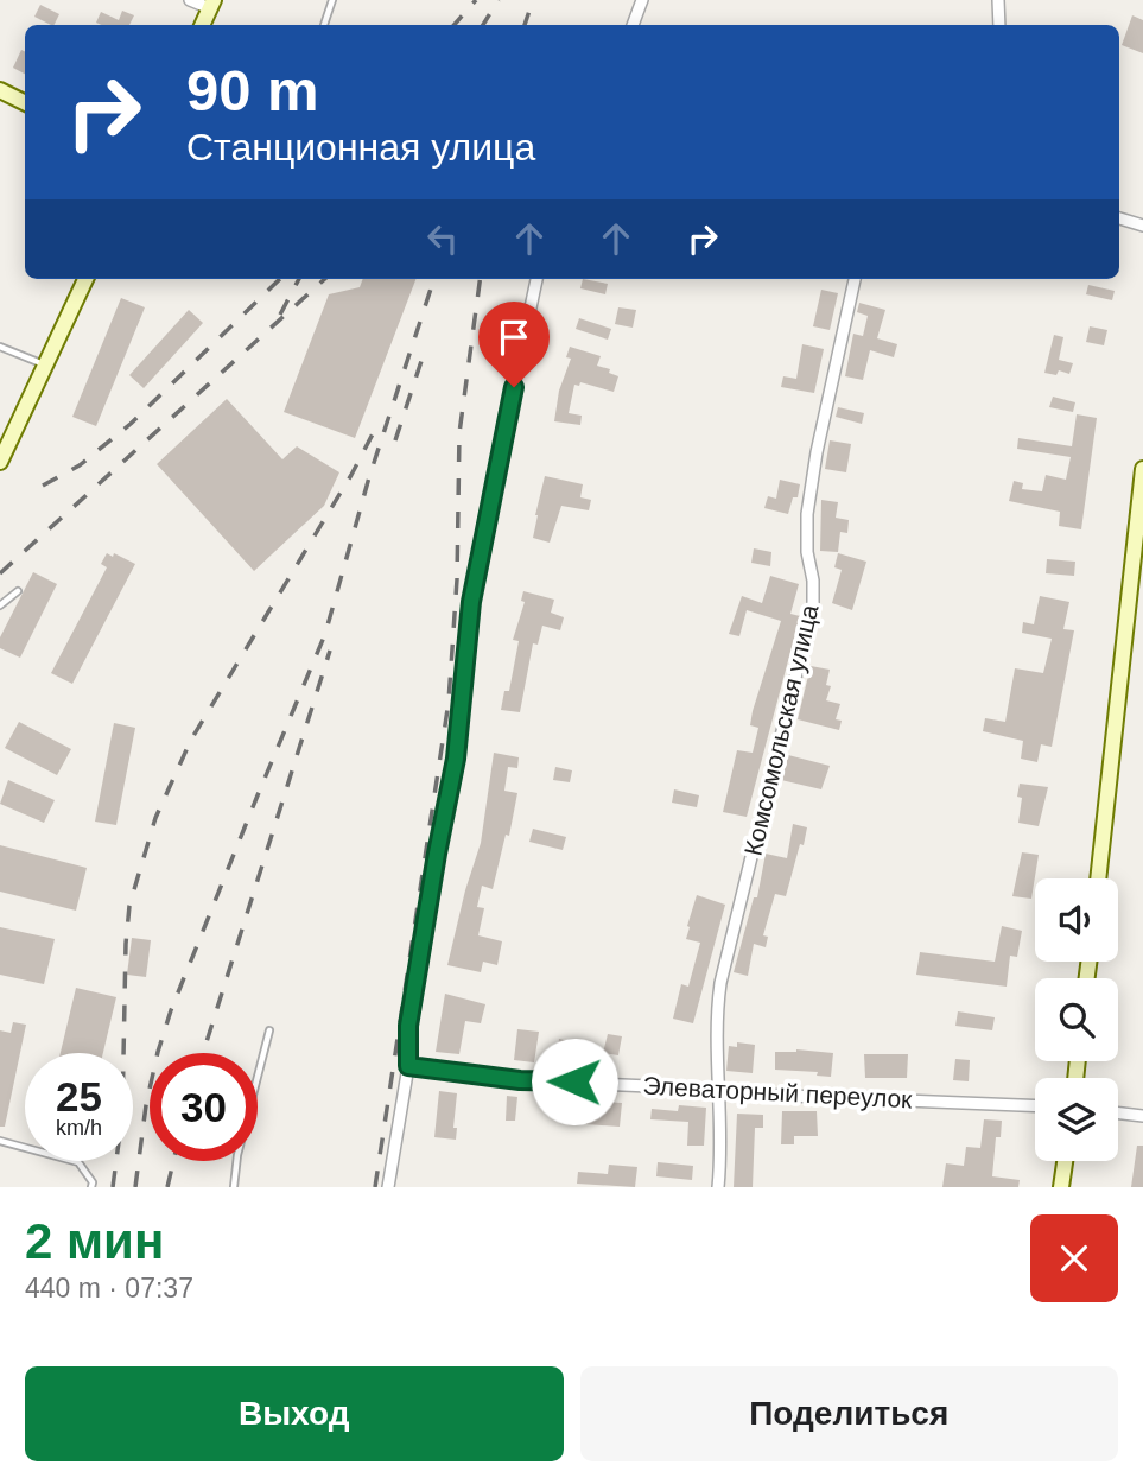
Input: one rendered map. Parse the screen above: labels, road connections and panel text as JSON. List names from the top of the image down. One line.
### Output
{"streets":{"street":["Комсомольская улица","Элеваторный переулок"]},"crossings":[["Комсомольская улица","Элеваторный переулок"]],"page":{"turn":["90 m","Станционная улица"],"speed":"25 km/h","limit":"30","heading":["2 мин","440 m · 07:37"],"buttons":["Выход","Поделиться"]}}
